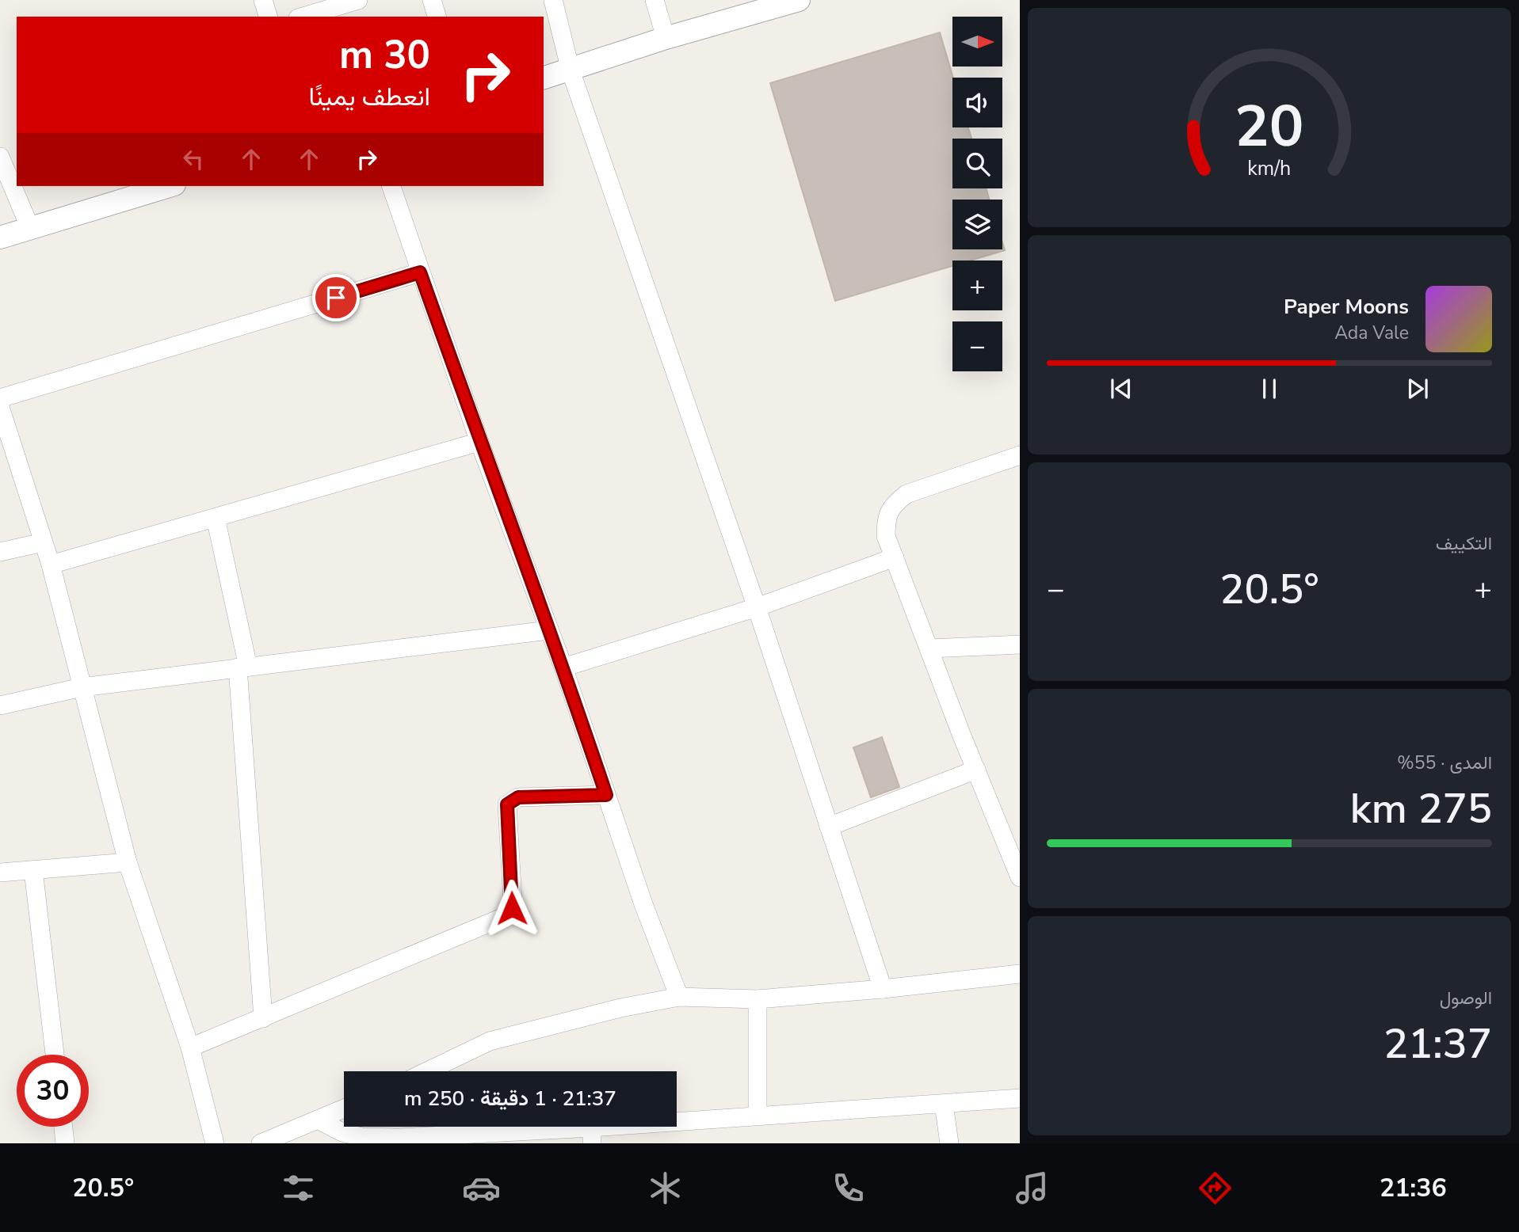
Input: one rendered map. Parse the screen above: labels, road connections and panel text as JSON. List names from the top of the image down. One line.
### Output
{"north":"right","page":{"map_buttons":["+","−"],"turn":["30 m","انعطف يمينًا"],"song":["Paper Moons","Ada Vale"],"tile":["التكييف",["المدى · 55%","275 km"],["الوصول","21:37"]],"heat":["−","20.5°","+"],"limit":"30","trip":"21:37 · 1 دقيقة · 250 m","tabs":["21:36","20.5°"],"gauge":["20","km/h"]}}
